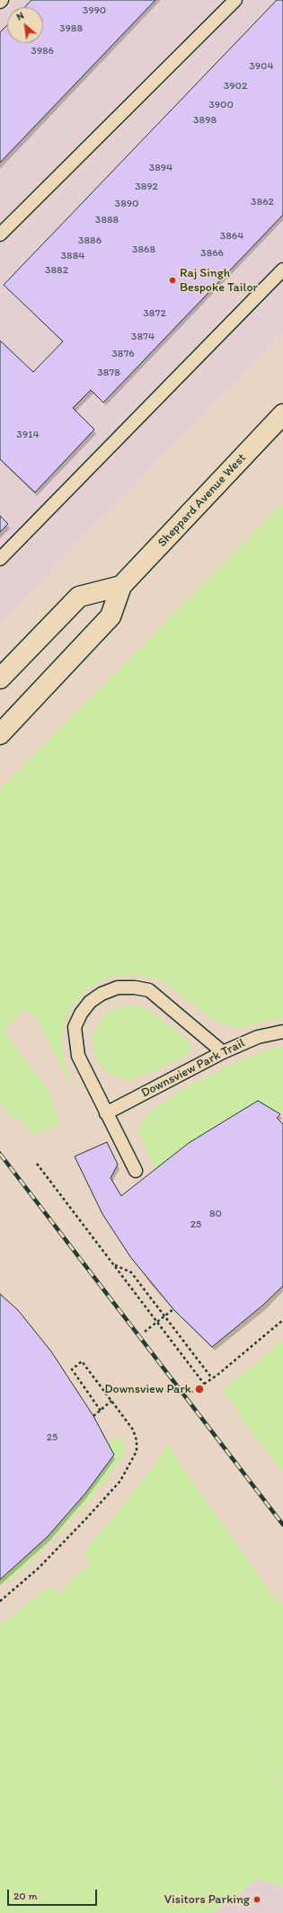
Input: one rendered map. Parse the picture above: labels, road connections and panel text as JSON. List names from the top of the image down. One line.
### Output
{"streets":{"main road":["Sheppard Avenue West"],"lane":["Downsview Park Trail"]},"places":["Raj Singh Bespoke Tailor","Downsview Park","Visitors Parking"],"house_numbers":["3990","3988","3986","3904","3902","3900","3898","3894","3892","3862","3890","3888","3864","3886","3868","3866","3884","3882","3872","3874","3876","3878","3914","80","25","25"],"scale_bar":"20 m","north":"top left"}
